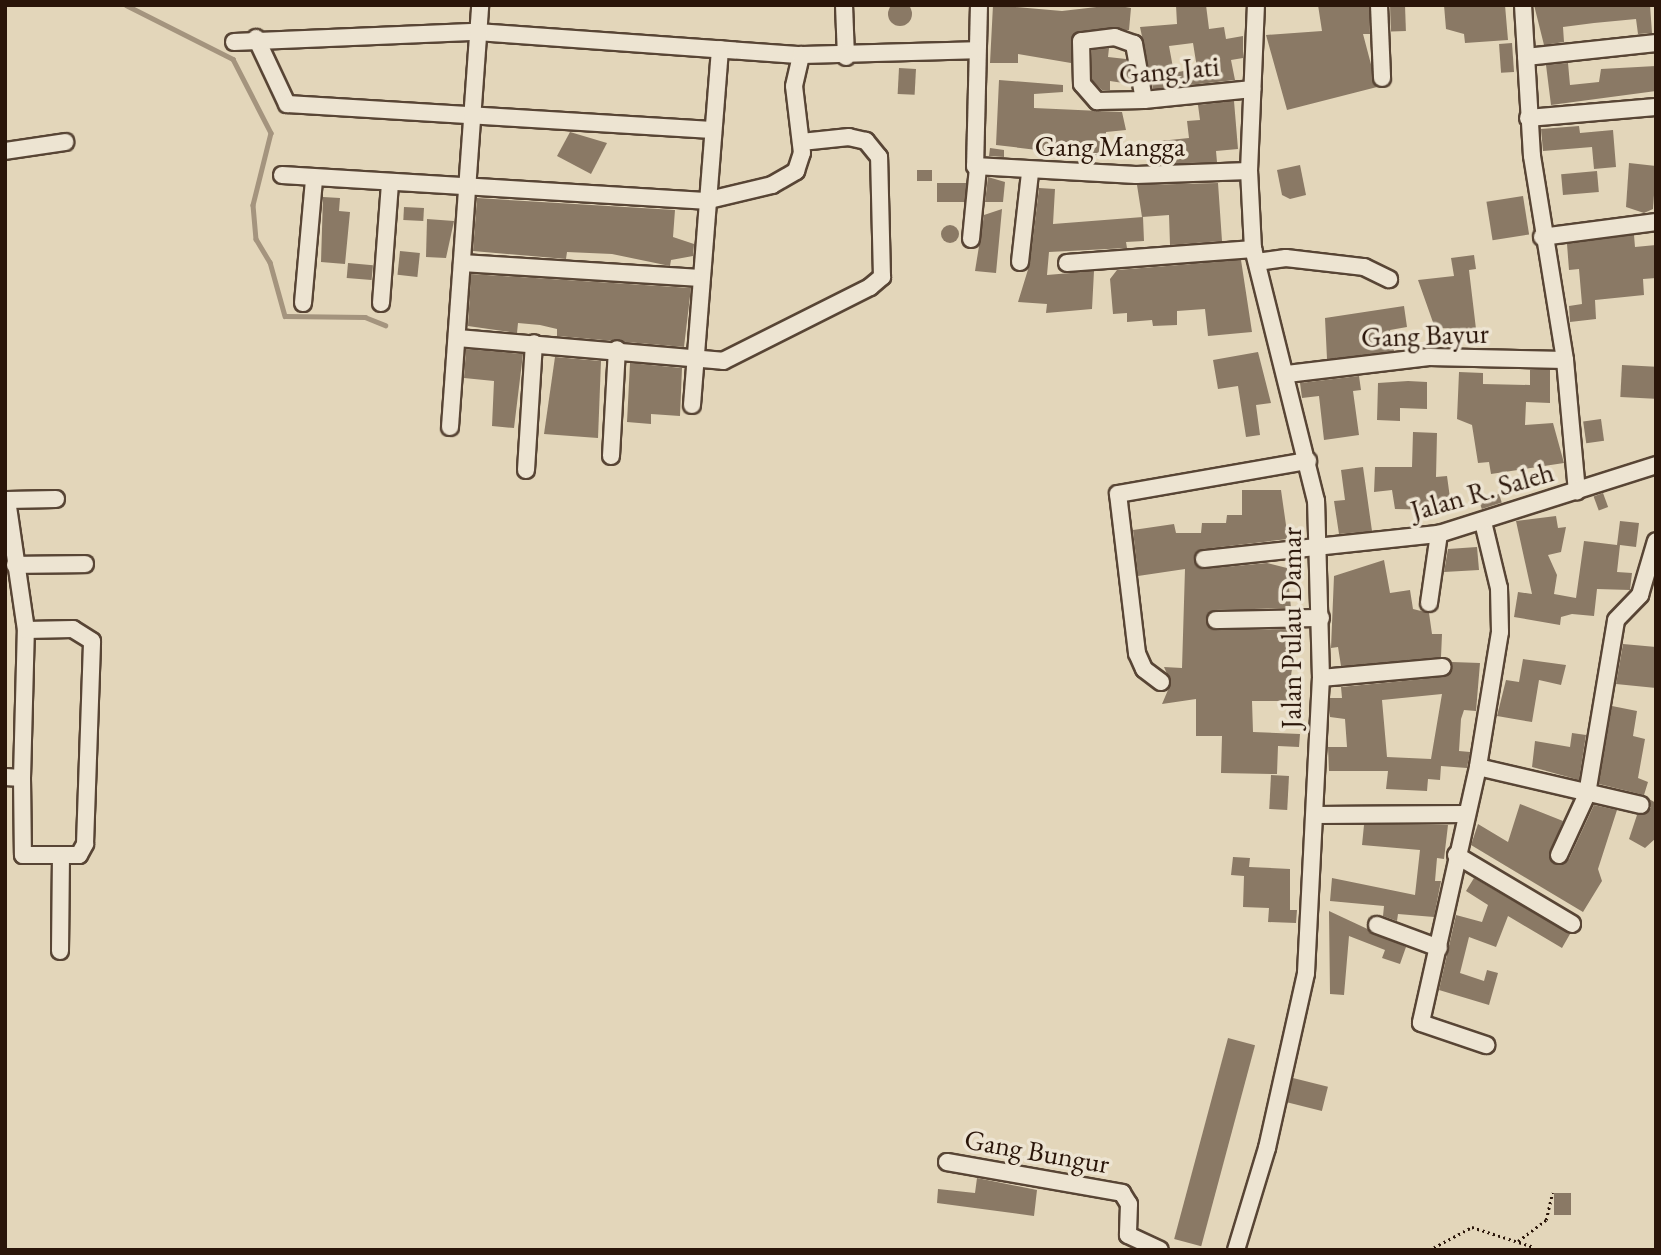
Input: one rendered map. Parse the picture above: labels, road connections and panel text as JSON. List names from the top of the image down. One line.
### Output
{"streets":{"street":["Gang Jati","Gang Mangga","Gang Bayur","Jalan R. Saleh","Jalan Pulau Damar","Gang Bungur"]},"crossings":[["Gang Jati","Jalan Pulau Damar"],["Gang Mangga","Jalan Pulau Damar"],["Gang Bayur","Jalan Pulau Damar"],["Jalan R. Saleh","Jalan Pulau Damar"]]}
